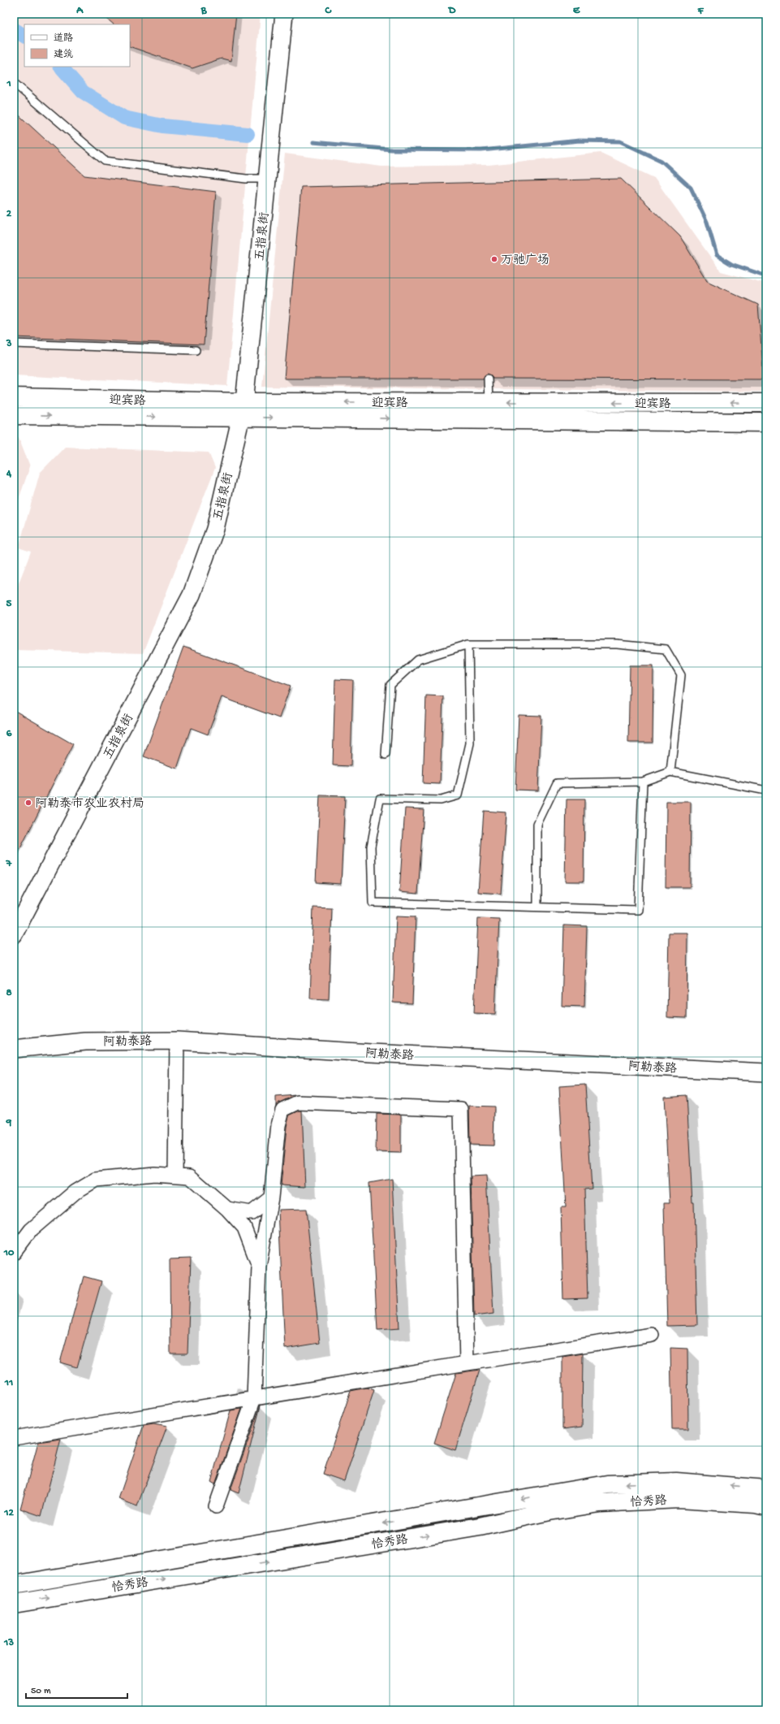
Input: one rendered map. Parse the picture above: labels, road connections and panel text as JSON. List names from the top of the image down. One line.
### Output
{"streets":{"main road":["迎宾路","恰秀路"],"street":["五指泉街","阿勒泰路"]},"crossings":[["五指泉街","迎宾路"]],"places":["万驰广场","阿勒泰市农业农村局"],"legend":["道路","建筑"],"scale_bar":"50 m","grid":{"columns":["A","B","C","D","E","F"],"rows":["1","2","3","4","5","6","7","8","9","10","11","12","13"]}}
